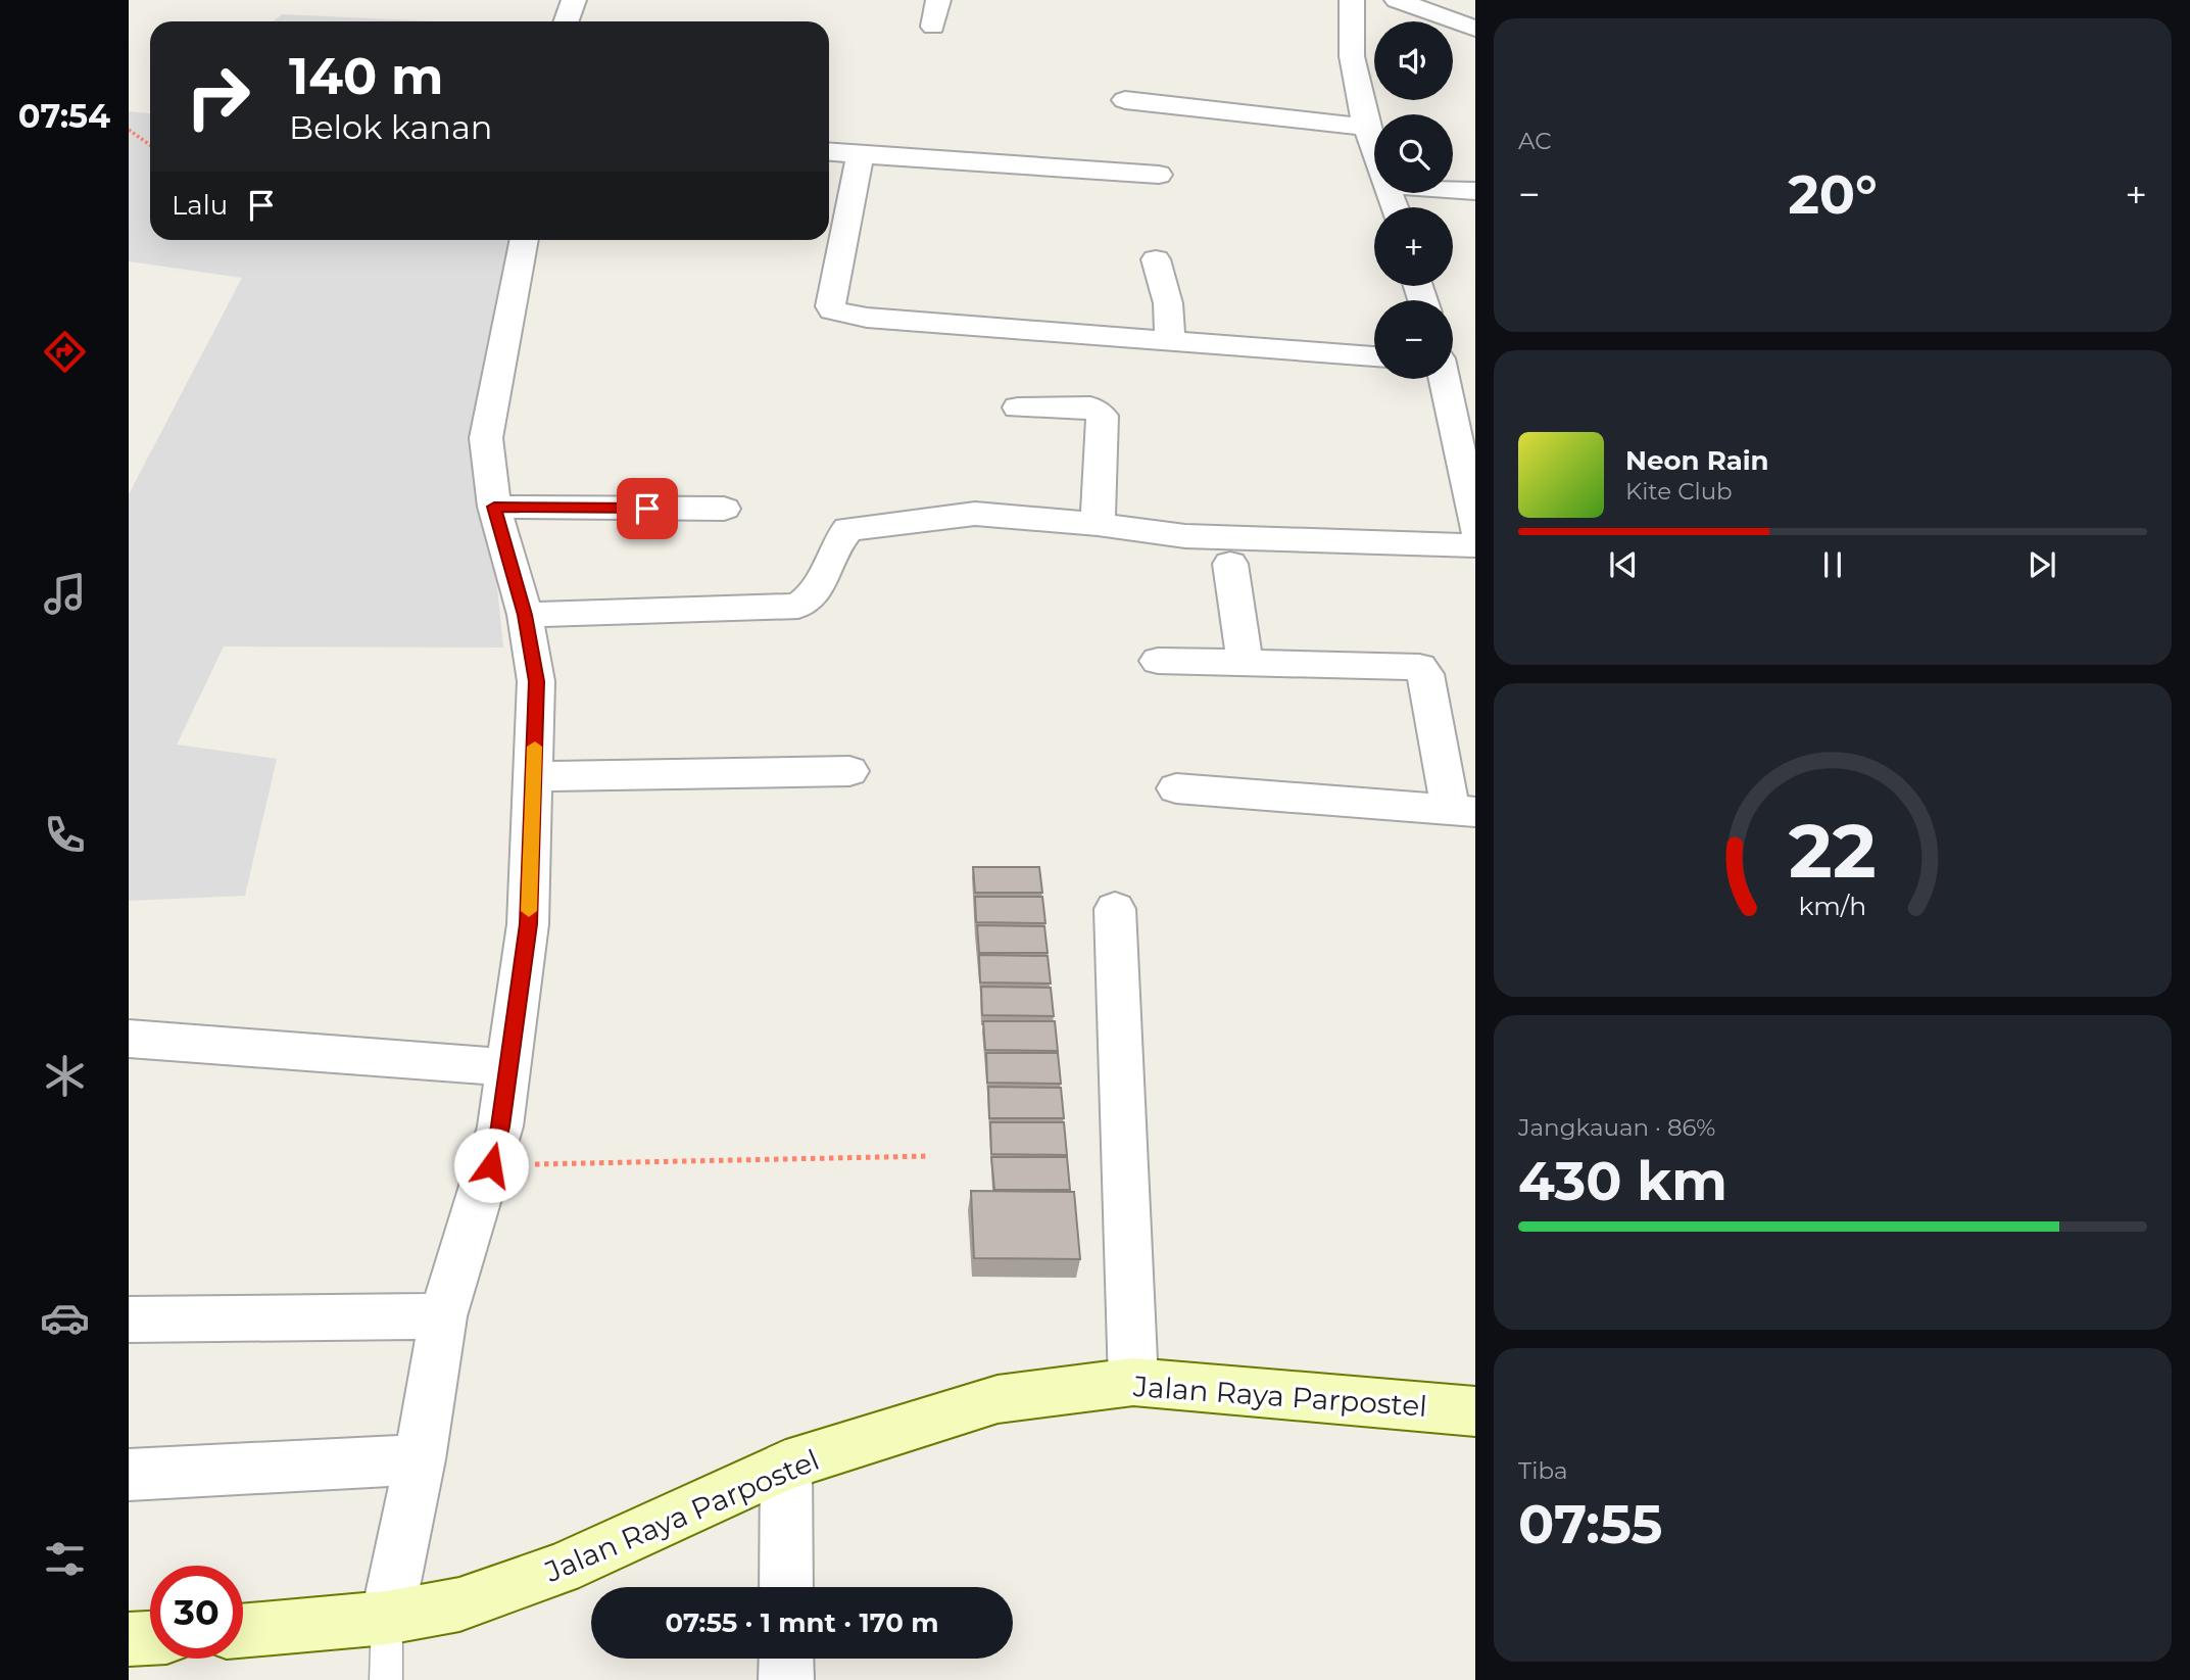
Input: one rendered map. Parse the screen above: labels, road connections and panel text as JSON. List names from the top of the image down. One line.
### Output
{"streets":{"main road":["Jalan Raya Parpostel"]},"page":{"tabs":"07:54","tile":["AC",["Jangkauan · 86%","430 km"],["Tiba","07:55"]],"map_buttons":["+","−"],"turn":["140 m","Belok kanan"],"heat":["−","20°","+"],"then":"Lalu","song":["Neon Rain","Kite Club"],"limit":"30","trip":"07:55 · 1 mnt · 170 m","gauge":["22","km/h"]}}
